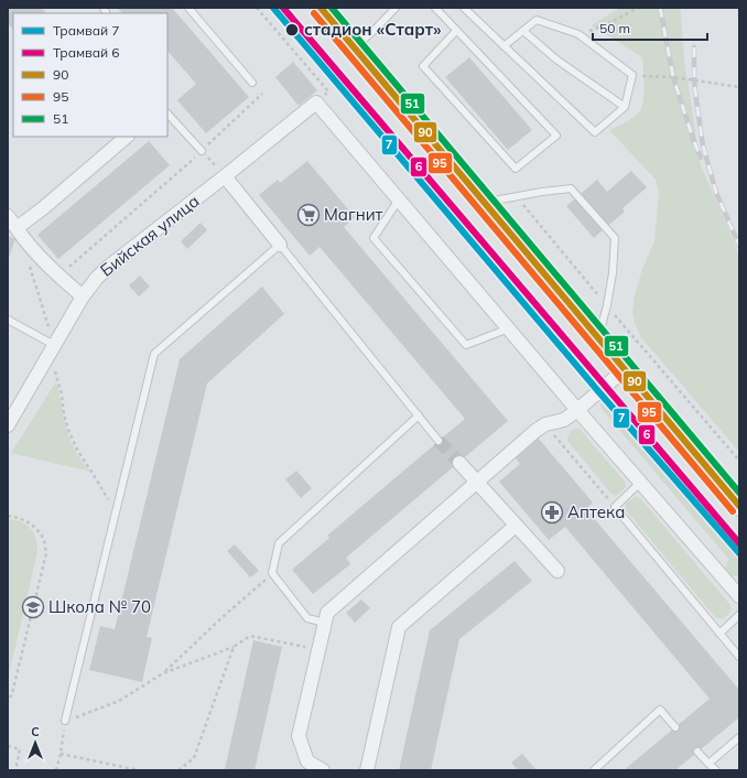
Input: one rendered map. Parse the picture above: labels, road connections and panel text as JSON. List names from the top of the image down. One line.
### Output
{"streets":{"street":["Бийская улица"]},"places":{"other":["стадион «Старт»"],"supermarket":["Магнит"],"pharmacy":["Аптека"],"school or university":["Школа № 70"]},"lines":["tram line 7","tram line 6","transit line 90","transit line 51","transit line 95"],"legend":["Трамвай 7","Трамвай 6","90","95","51"],"scale_bar":"50 m","north":"top"}
